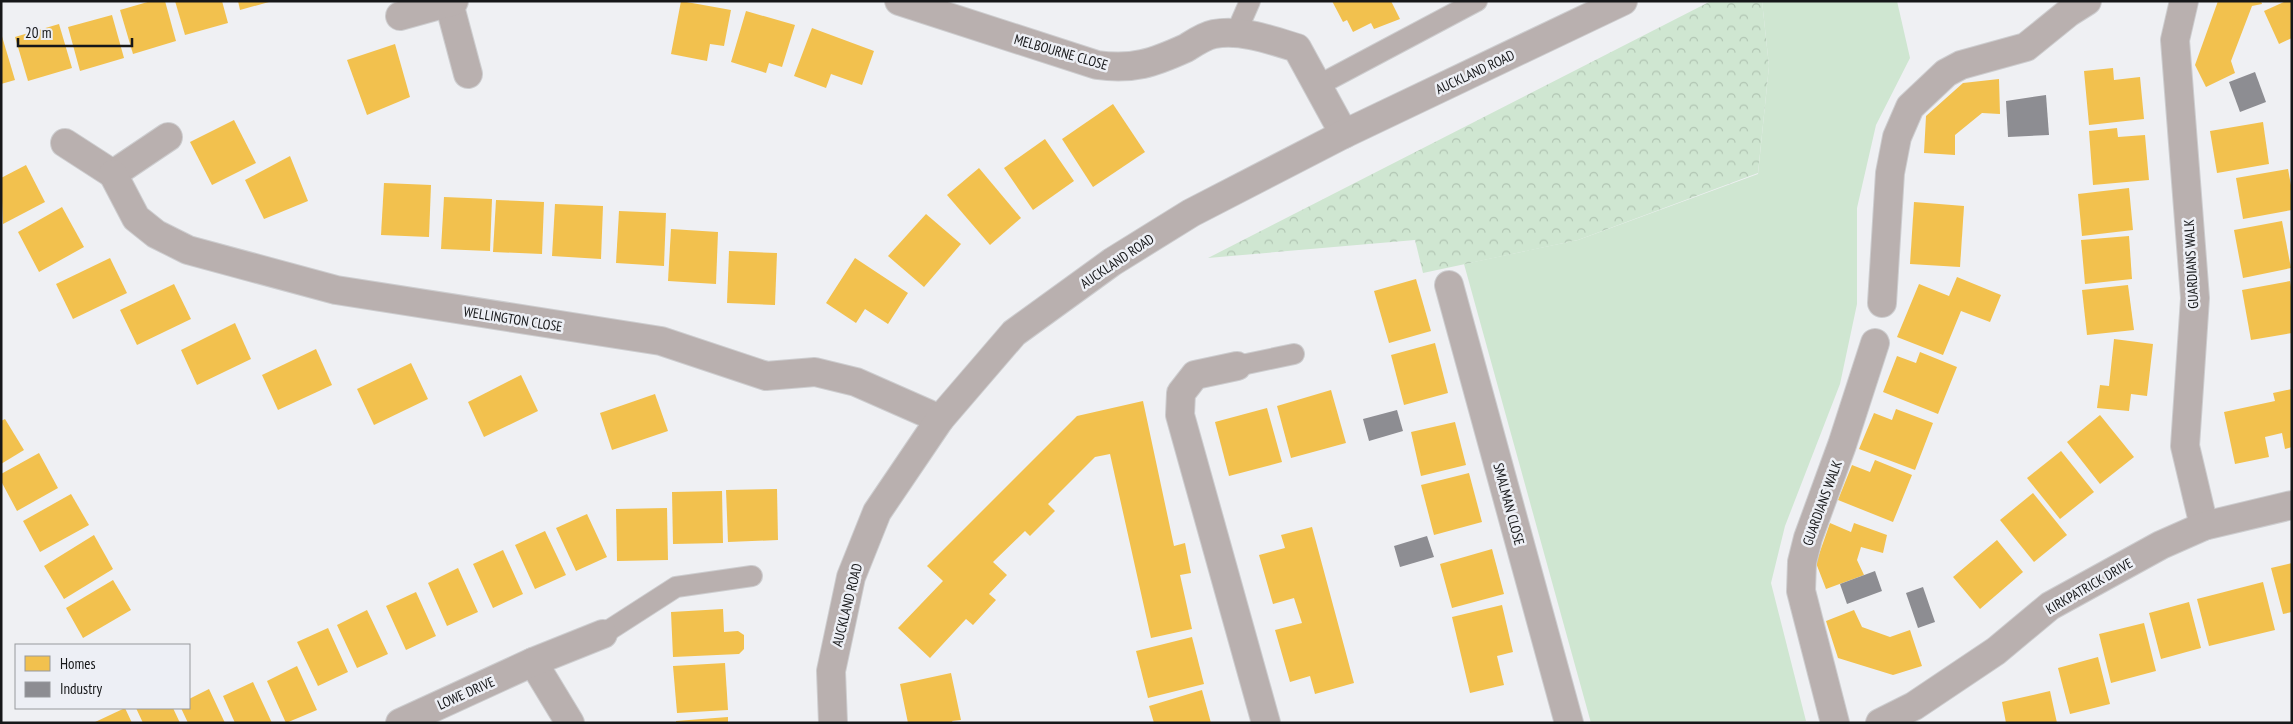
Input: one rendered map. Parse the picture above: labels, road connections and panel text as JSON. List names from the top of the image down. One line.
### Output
{"streets":{"street":["MELBOURNE CLOSE","AUCKLAND ROAD","GUARDIANS WALK","WELLINGTON CLOSE","SMALMAN CLOSE","KIRKPATRICK DRIVE","LOWE DRIVE"]},"crossings":[["MELBOURNE CLOSE","AUCKLAND ROAD"],["AUCKLAND ROAD","WELLINGTON CLOSE"],["GUARDIANS WALK","KIRKPATRICK DRIVE"]],"legend":["Homes","Industry"],"scale_bar":"20 m"}
